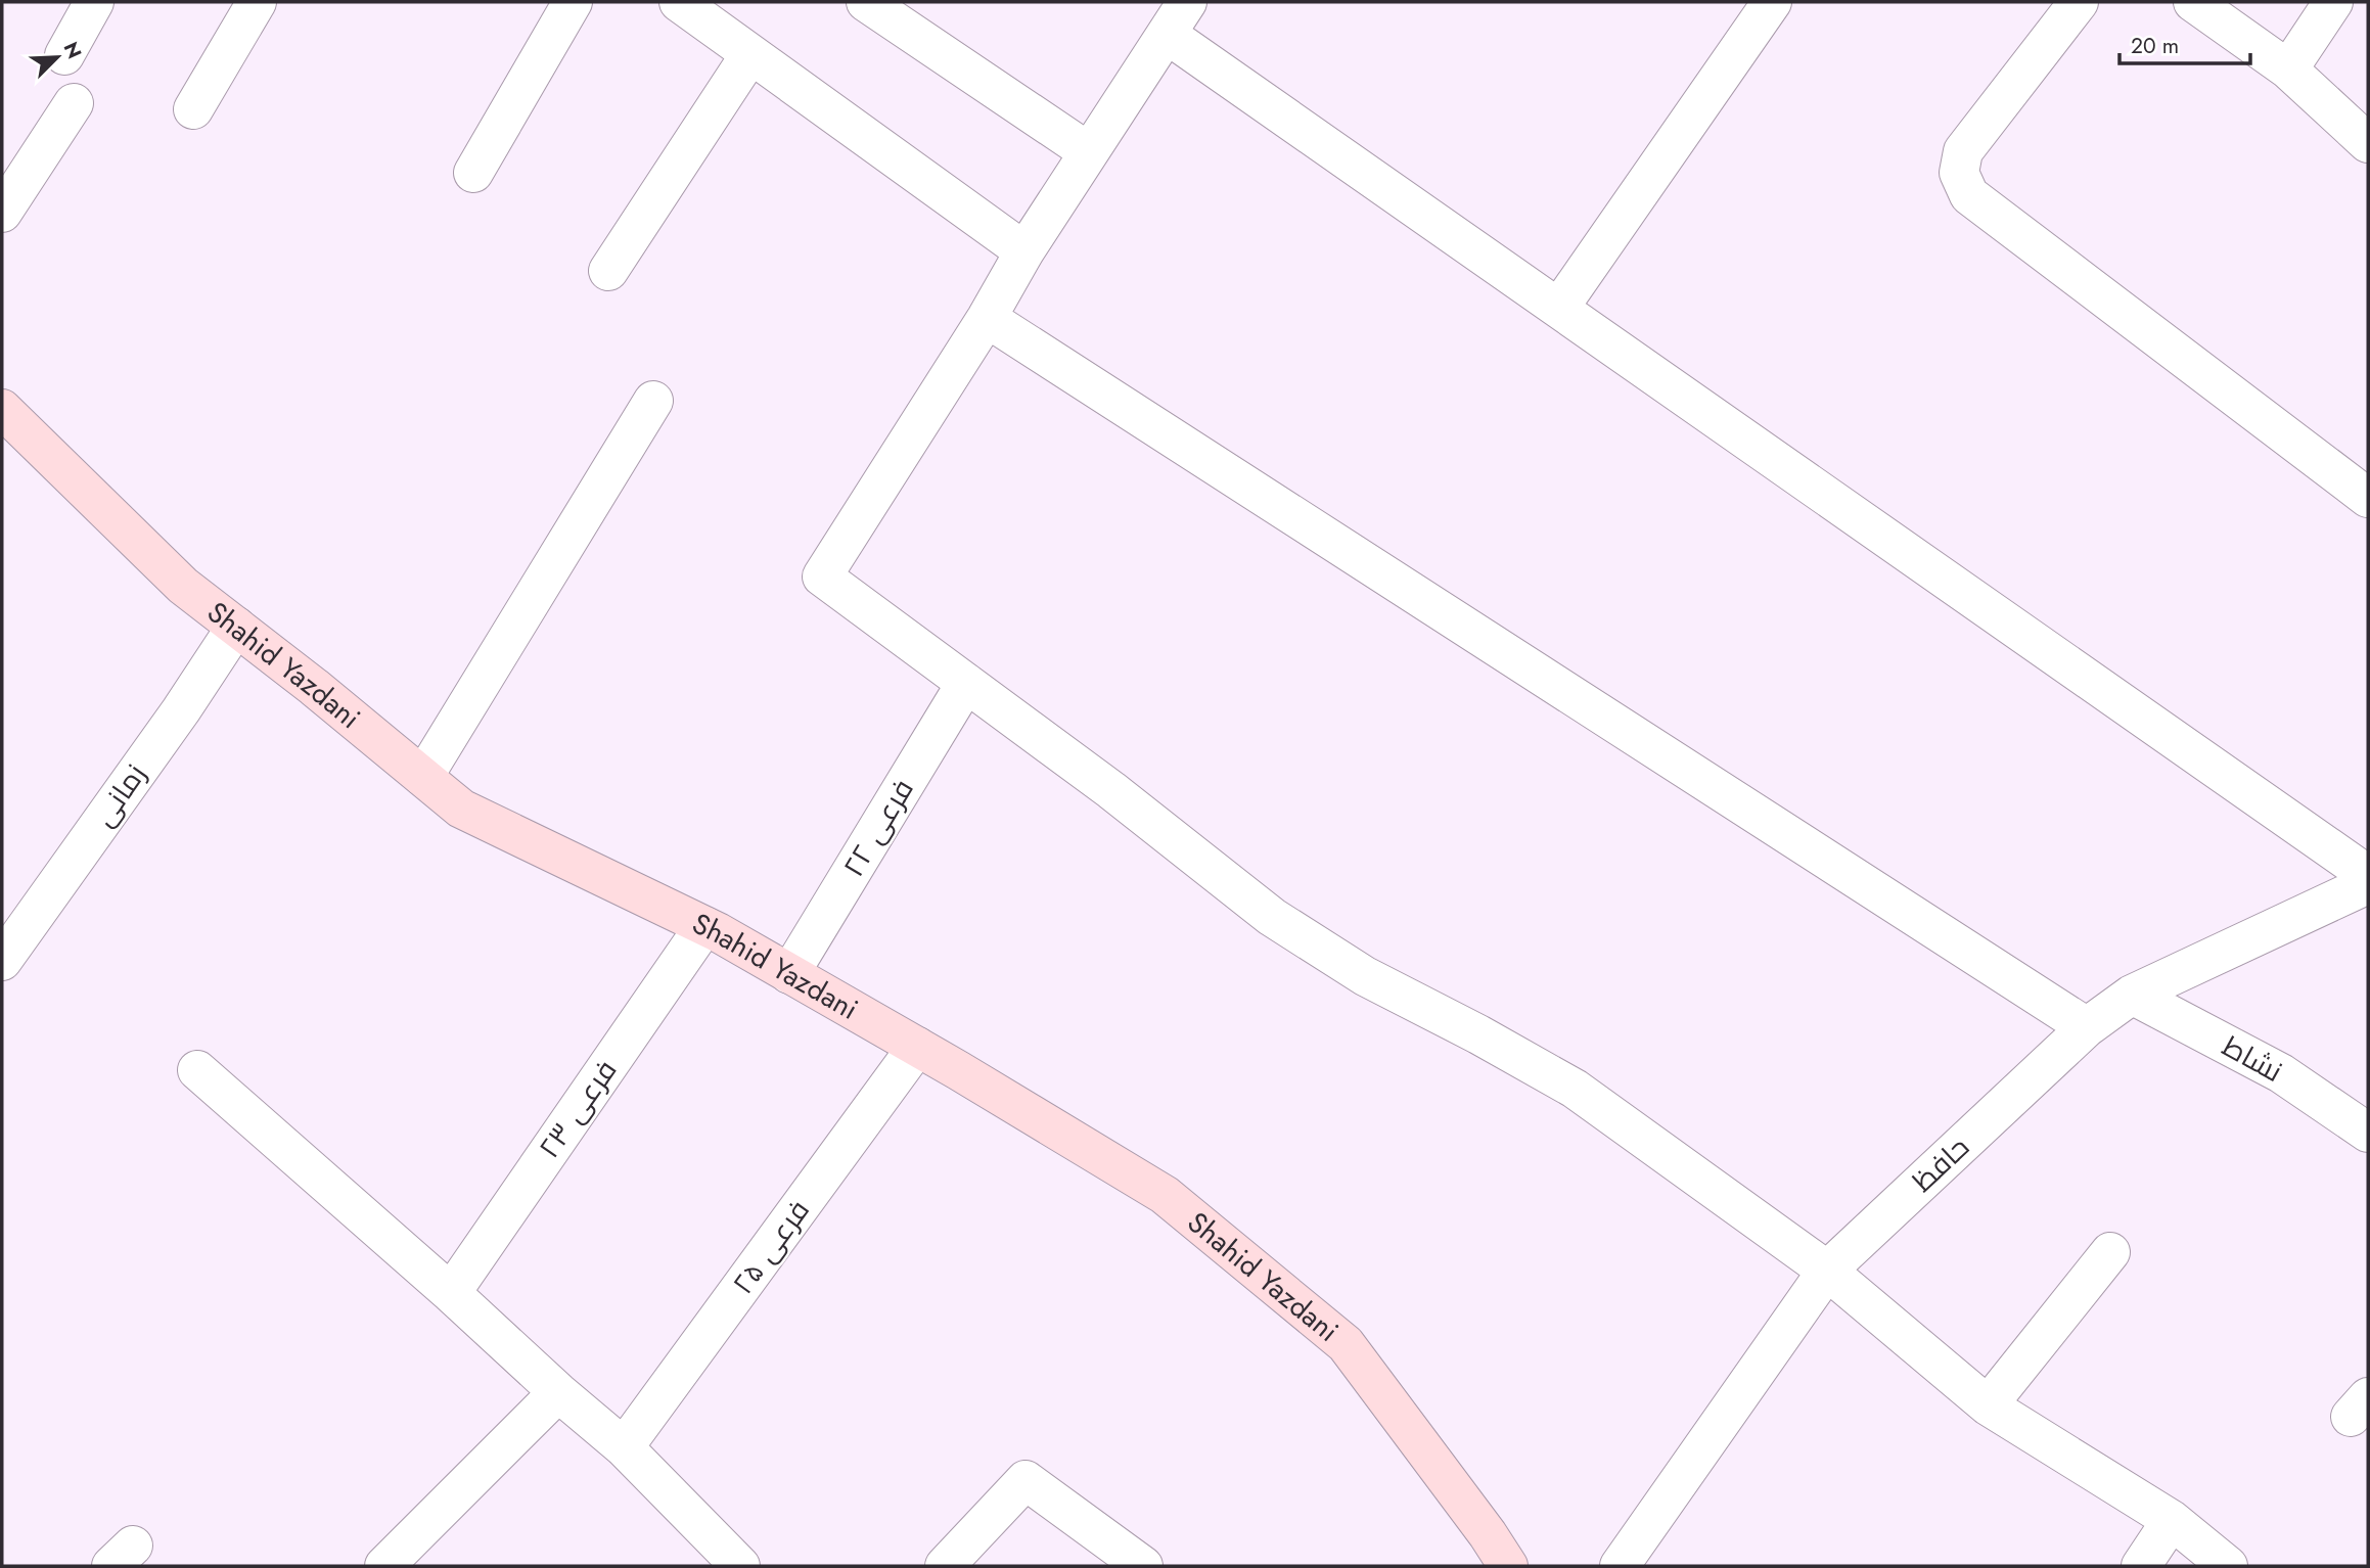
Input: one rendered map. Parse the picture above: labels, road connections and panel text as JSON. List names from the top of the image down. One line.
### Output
{"streets":{"street":["Shahid Yazdani","زمانی","فرعی ۲۲","نشاط","فرعی ۲۳","حافظ","فرعی ۲۵"]},"crossings":[["Shahid Yazdani","زمانی"],["Shahid Yazdani","فرعی ۲۲"],["Shahid Yazdani","فرعی ۲۳"],["Shahid Yazdani","فرعی ۲۵"],["نشاط","حافظ"]],"scale_bar":"20 m","north":"top right"}
